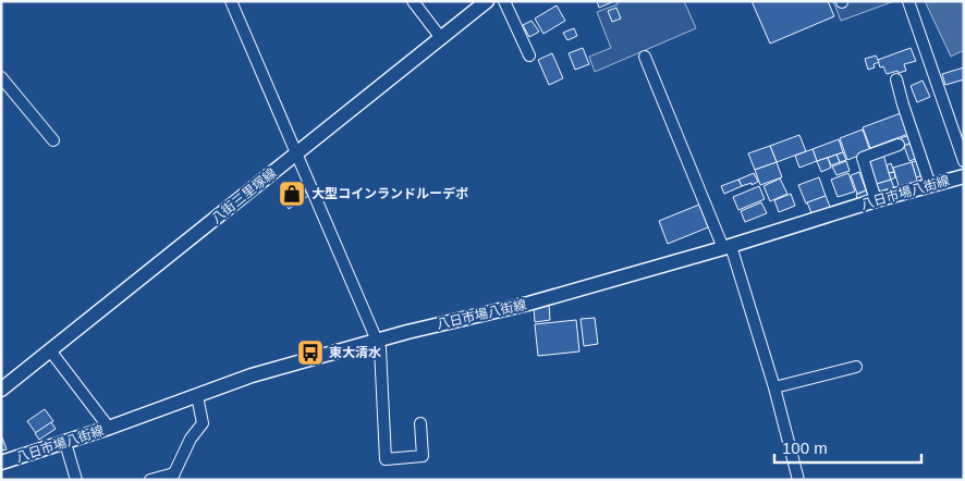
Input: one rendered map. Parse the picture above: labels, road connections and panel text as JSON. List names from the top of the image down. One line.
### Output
{"streets":{"main road":["八日市場八街線","八街三里塚線"]},"places":{"shop":["大型コインランドルーデポ"],"bus stop":["東大清水"]},"scale_bar":"100 m"}
